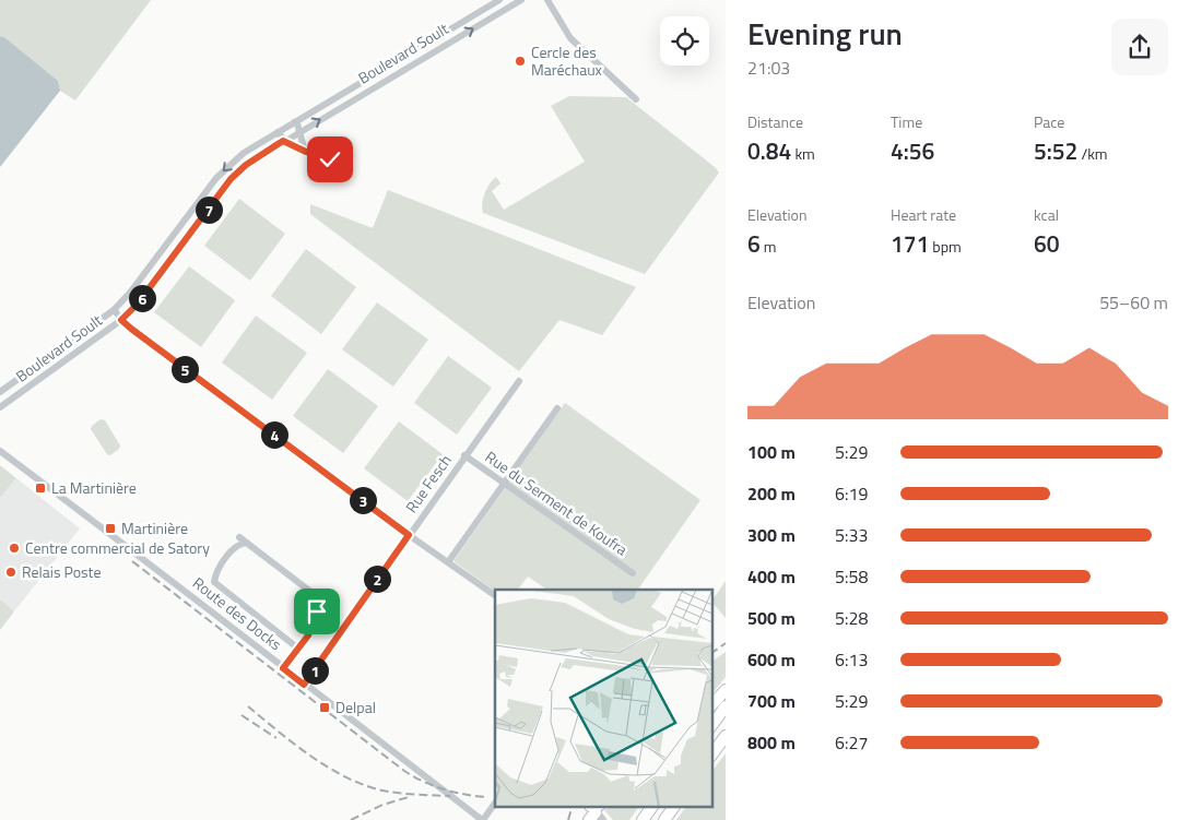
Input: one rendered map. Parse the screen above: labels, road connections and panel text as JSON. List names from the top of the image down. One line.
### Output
{"streets":{"street":["Boulevard Soult","Rue Fesch","Rue du Serment de Koufra","Route des Docks"]},"crossings":[["Rue Fesch","Rue du Serment de Koufra"],["Rue Fesch","Route des Docks"]],"places":{"other":["Cercle des Maréchaux","Centre commercial de Satory","Relais Poste"],"transit":["La Martinière","Martinière","Delpal"]},"page":{"heading":["Evening run","21:03"],"stats":[["Distance","0.84 km"],["Time","4:56"],["Pace","5:52 /km"],["Elevation","6 m"],["Heart rate","171 bpm"],["kcal","60"]],"pins":["7","6","5","4","3","2","1"],"chart":["Elevation","55–60 m"],"list":[{"name":"100 m","note":"5:29"},{"name":"200 m","note":"6:19"},{"name":"300 m","note":"5:33"},{"name":"400 m","note":"5:58"},{"name":"500 m","note":"5:28"},{"name":"600 m","note":"6:13"},{"name":"700 m","note":"5:29"},{"name":"800 m","note":"6:27"}]}}
